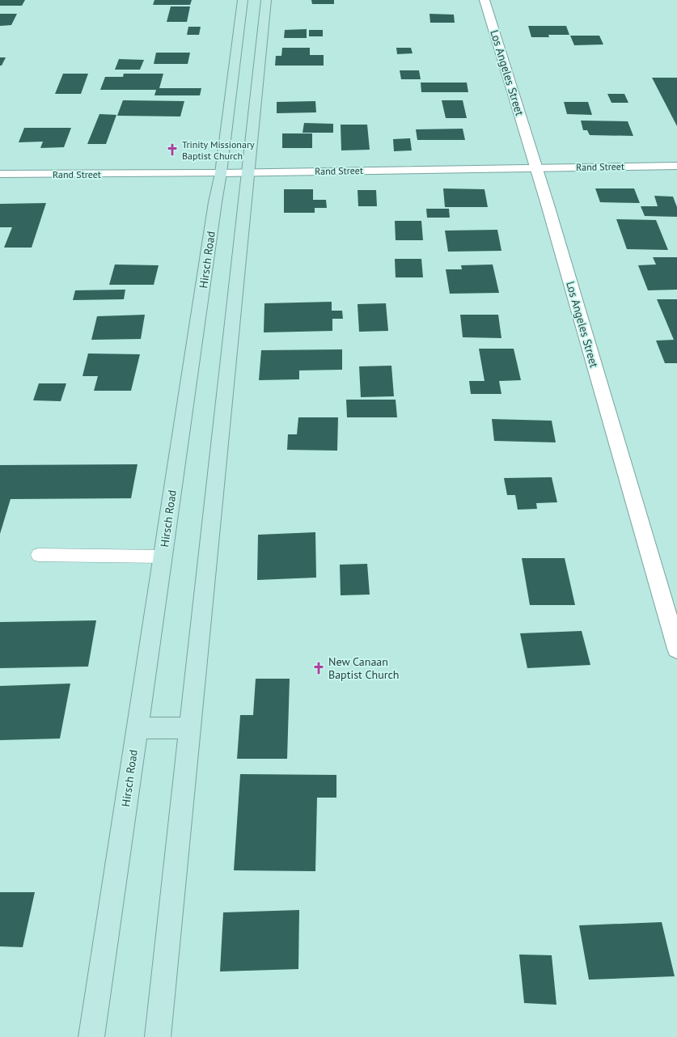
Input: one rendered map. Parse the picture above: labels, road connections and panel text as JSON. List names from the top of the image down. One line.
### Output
{"streets":{"main road":["Hirsch Road"],"street":["Los Angeles Street","Rand Street"]},"crossings":[["Los Angeles Street","Rand Street"],["Rand Street","Hirsch Road"]],"places":{"church":["Trinity Missionary Baptist Church","New Canaan Baptist Church"]}}
